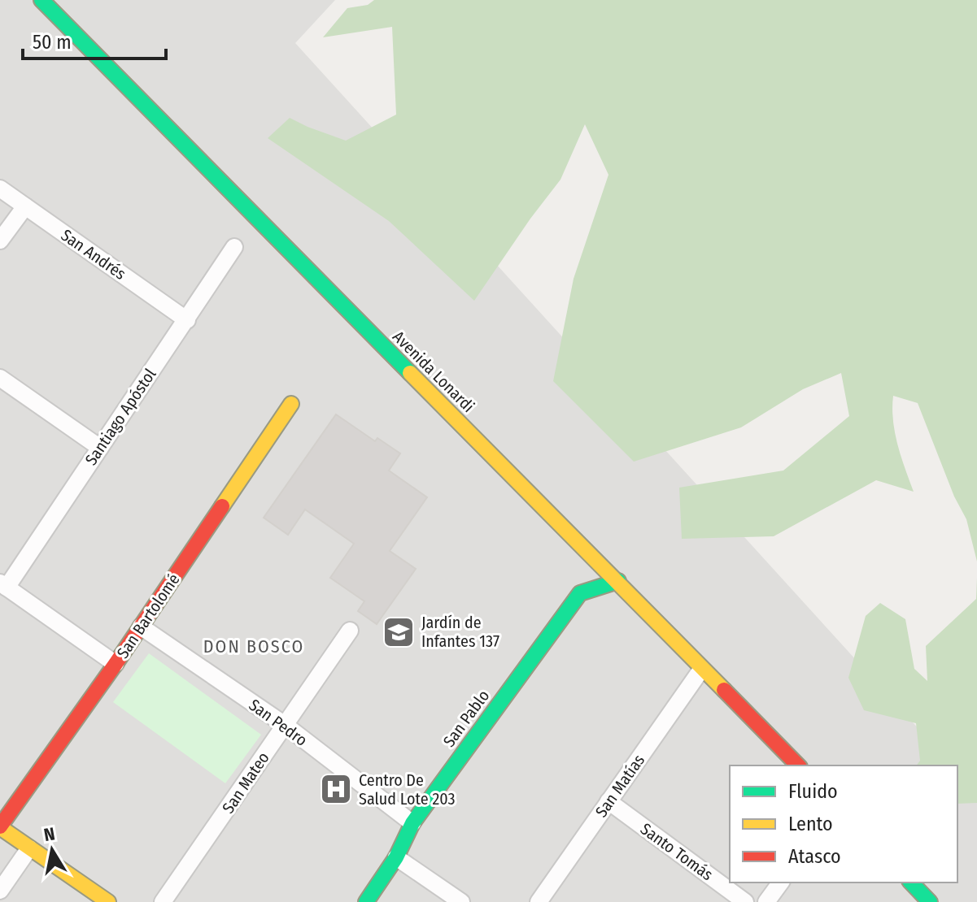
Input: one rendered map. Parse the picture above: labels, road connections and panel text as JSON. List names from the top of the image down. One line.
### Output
{"streets":{"street":["San Andrés","Avenida Lonardi","Santiago Apóstol","San Bartolomé","San Pablo","San Pedro","San Mateo","San Matías","Santo Tomás"]},"crossings":[["San Andrés","Santiago Apóstol"],["Avenida Lonardi","San Pablo"],["Avenida Lonardi","San Matías"],["San Bartolomé","San Pedro"],["San Pablo","San Pedro"],["San Pedro","San Mateo"],["San Matías","Santo Tomás"]],"districts":["DON BOSCO"],"places":{"school or university":["Jardín de Infantes 137"],"hospital":["Centro De Salud Lote 203"]},"legend":["Fluido","Lento","Atasco"],"scale_bar":"50 m","north":"top"}
